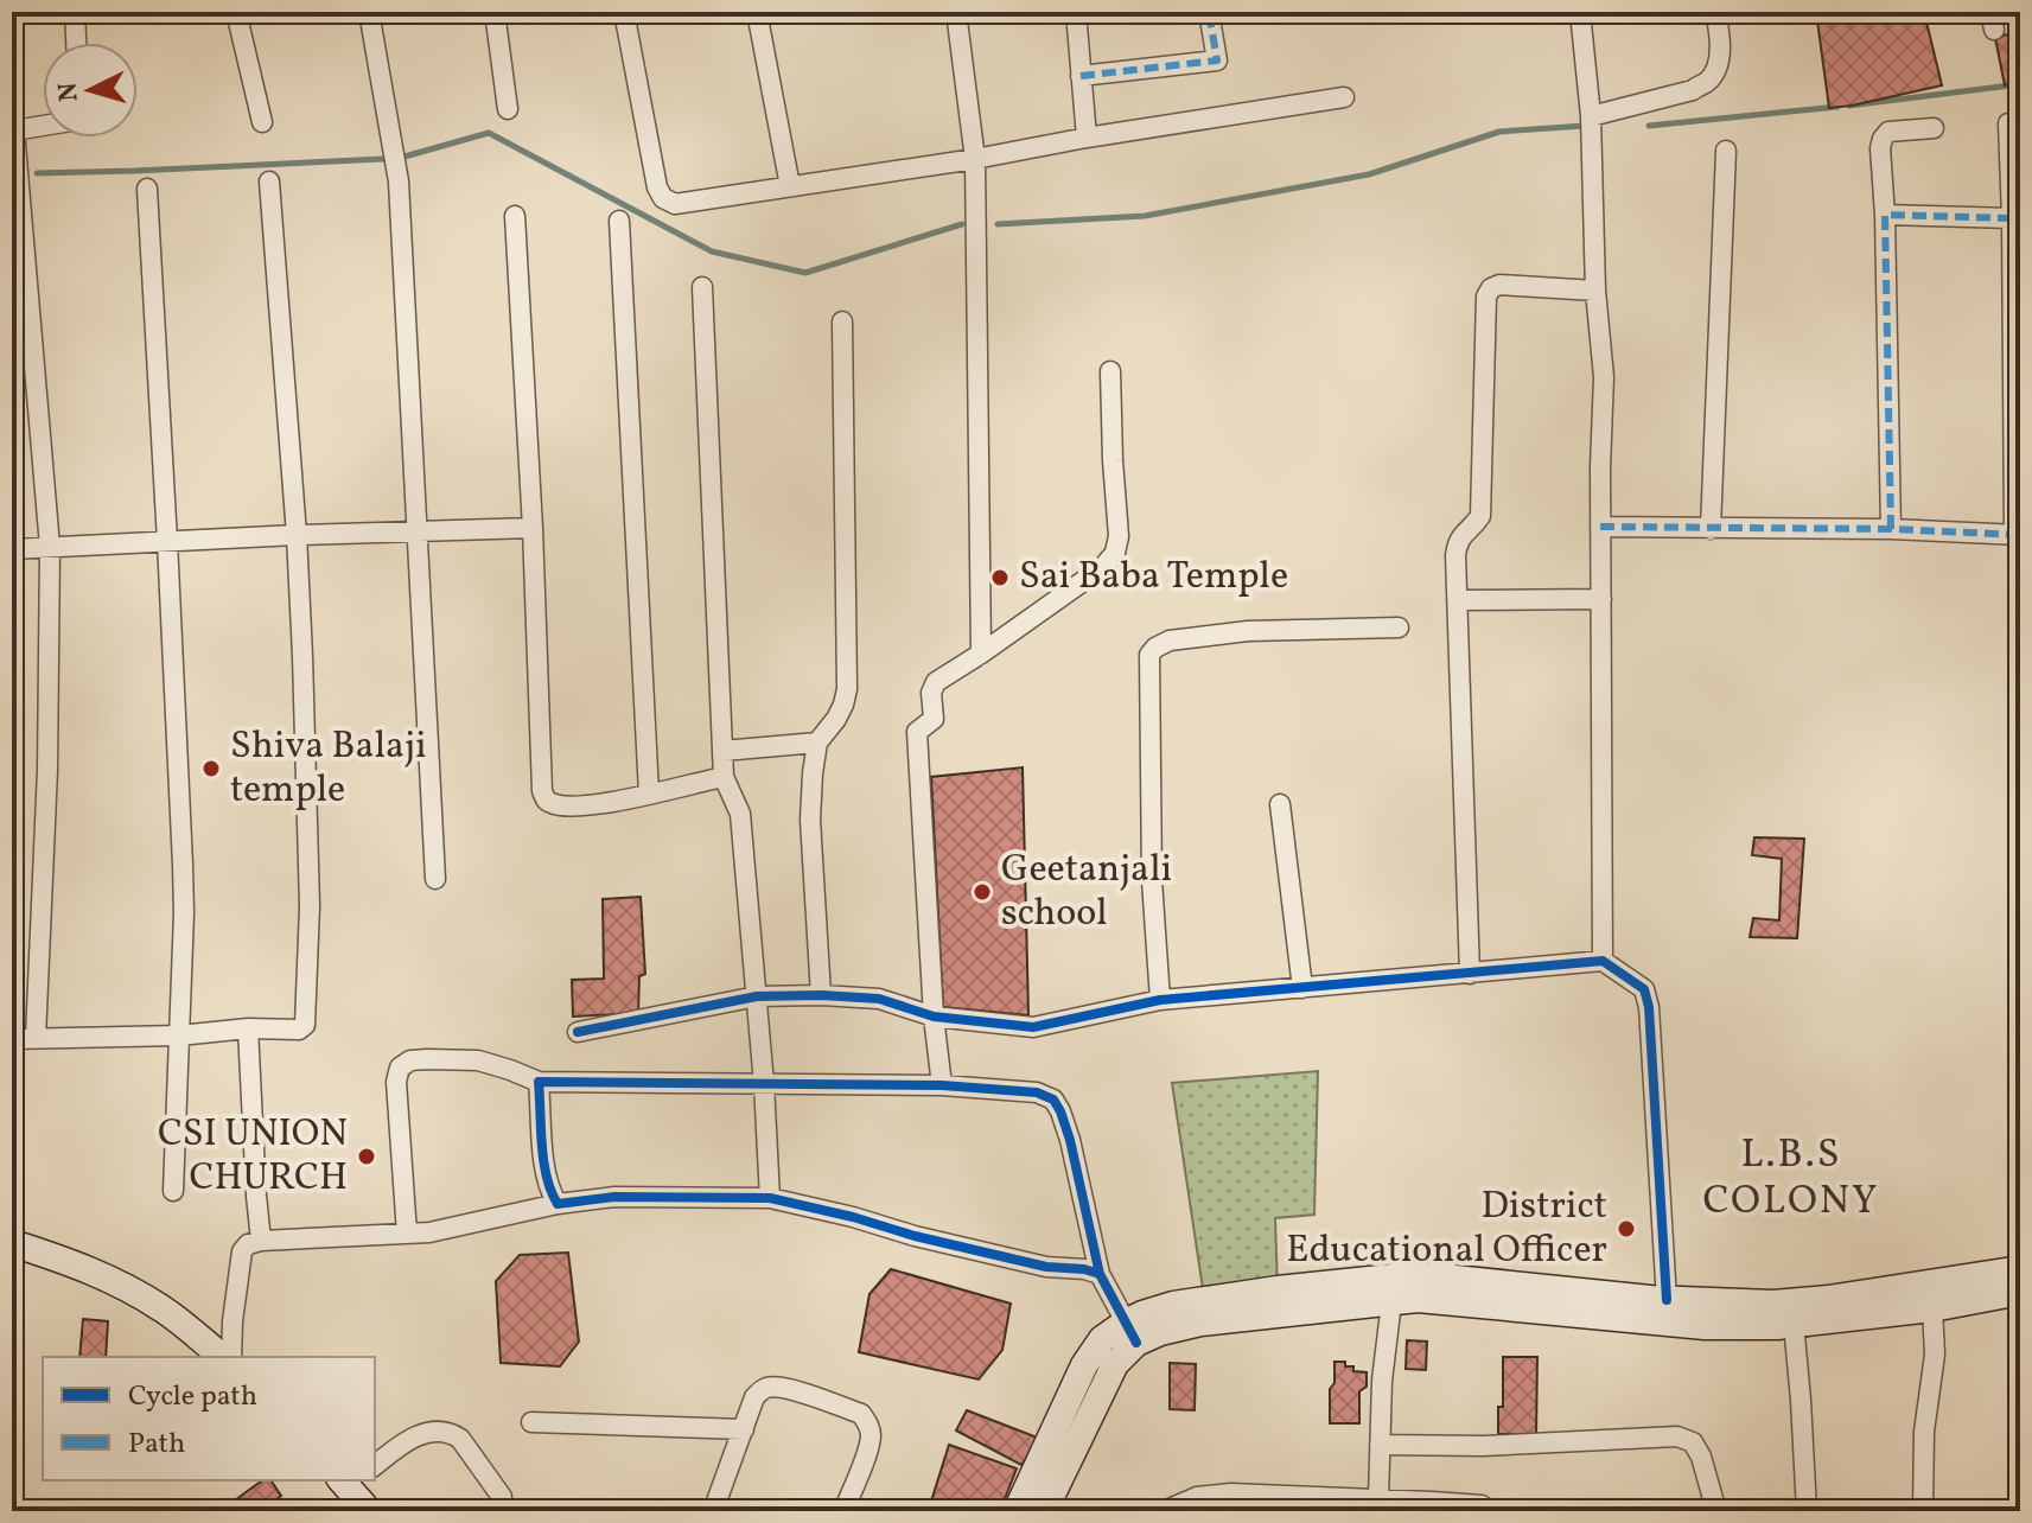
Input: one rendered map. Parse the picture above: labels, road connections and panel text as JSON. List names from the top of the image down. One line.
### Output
{"districts":["L.B.S COLONY"],"places":["Sai Baba Temple","Shiva Balaji temple","Geetanjali school","CSI UNION CHURCH","District Educational Officer"],"legend":["Cycle path","Path"],"north":"left"}
